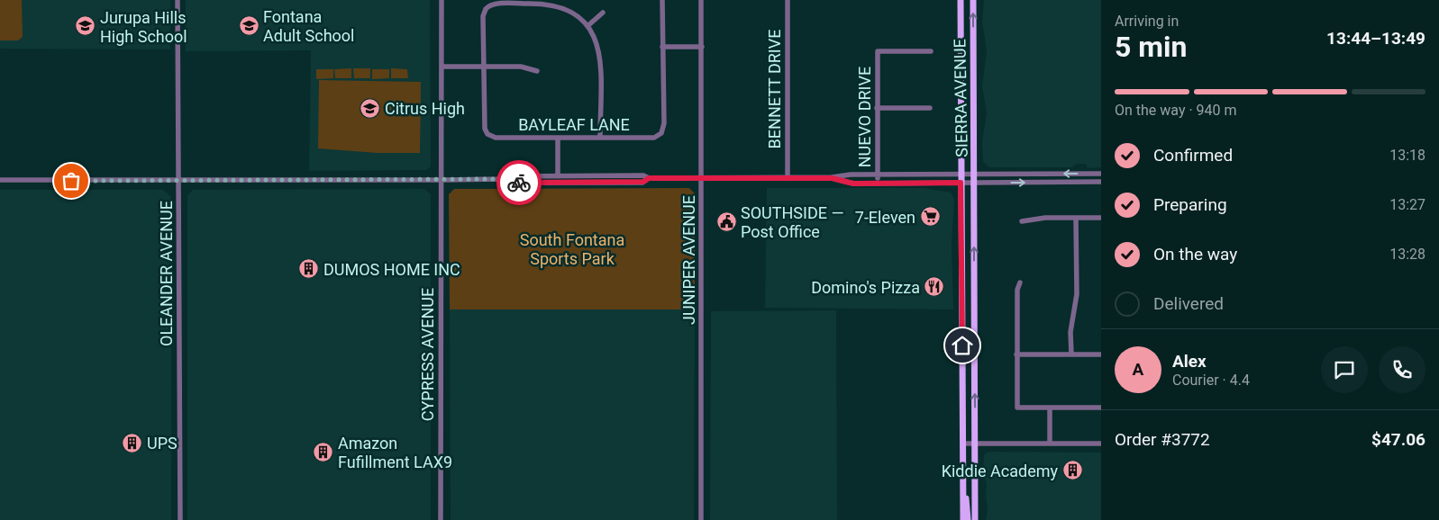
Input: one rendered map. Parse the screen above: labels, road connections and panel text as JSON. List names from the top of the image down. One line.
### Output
{"streets":{"main road":["SIERRA AVENUE"],"street":["BENNETT DRIVE","NUEVO DRIVE","BAYLEAF LANE","JUNIPER AVENUE","OLEANDER AVENUE","CYPRESS AVENUE"]},"parks":["South Fontana Sports Park"],"places":{"school or university":["Fontana Adult School","Jurupa Hills High School","Citrus High"],"supermarket":["7-Eleven"],"public building":["SOUTHSIDE — Post Office"],"building":["DUMOS HOME INC","UPS","Amazon Fufillment LAX9","Kiddie Academy"],"restaurant":["Domino's Pizza"]},"page":{"heading":["5 min","Arriving in","13:44–13:49"],"panel":["Alex","Courier · 4.4","Order #3772","$47.06"],"bar":"On the way · 940 m","list":[["Confirmed","13:18"],["Preparing","13:27"],["On the way","13:28"],"Delivered"],"round":"A"}}
